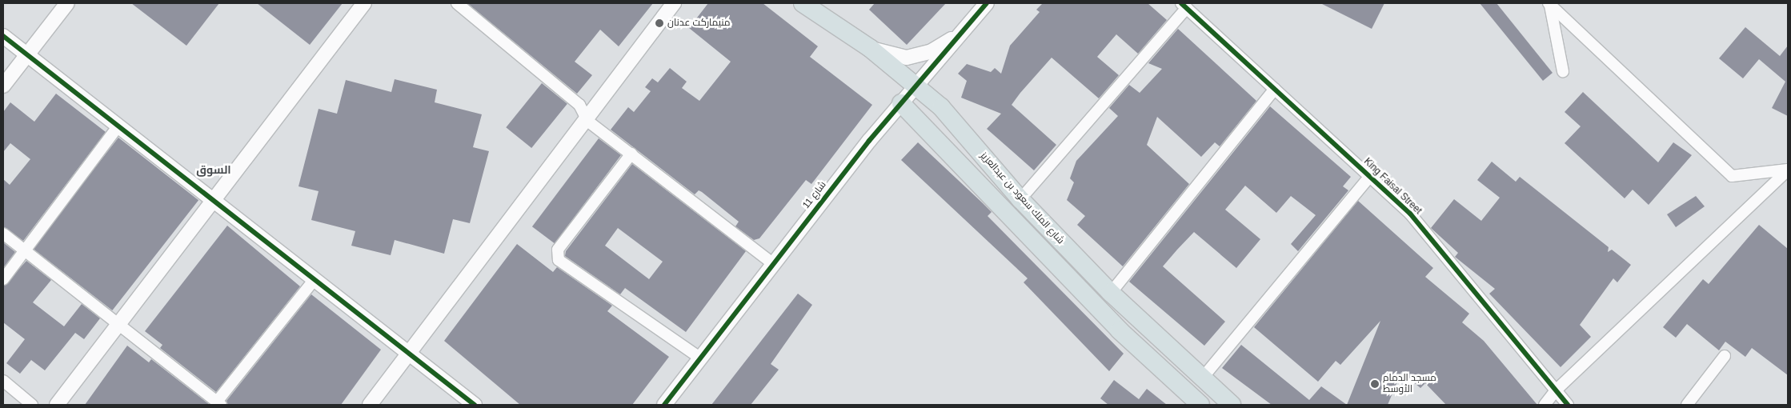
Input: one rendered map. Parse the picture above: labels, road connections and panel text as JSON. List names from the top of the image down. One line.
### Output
{"streets":{"main road":["شارع الملك سعود بن عبدالعزيز"],"street":["King Faisal Street","شارع 11"]},"crossings":[["شارع 11","شارع الملك سعود بن عبدالعزيز"]],"districts":["السوق"],"places":["منيماركت عدنان","مسجد الدمام الأوسط"]}
